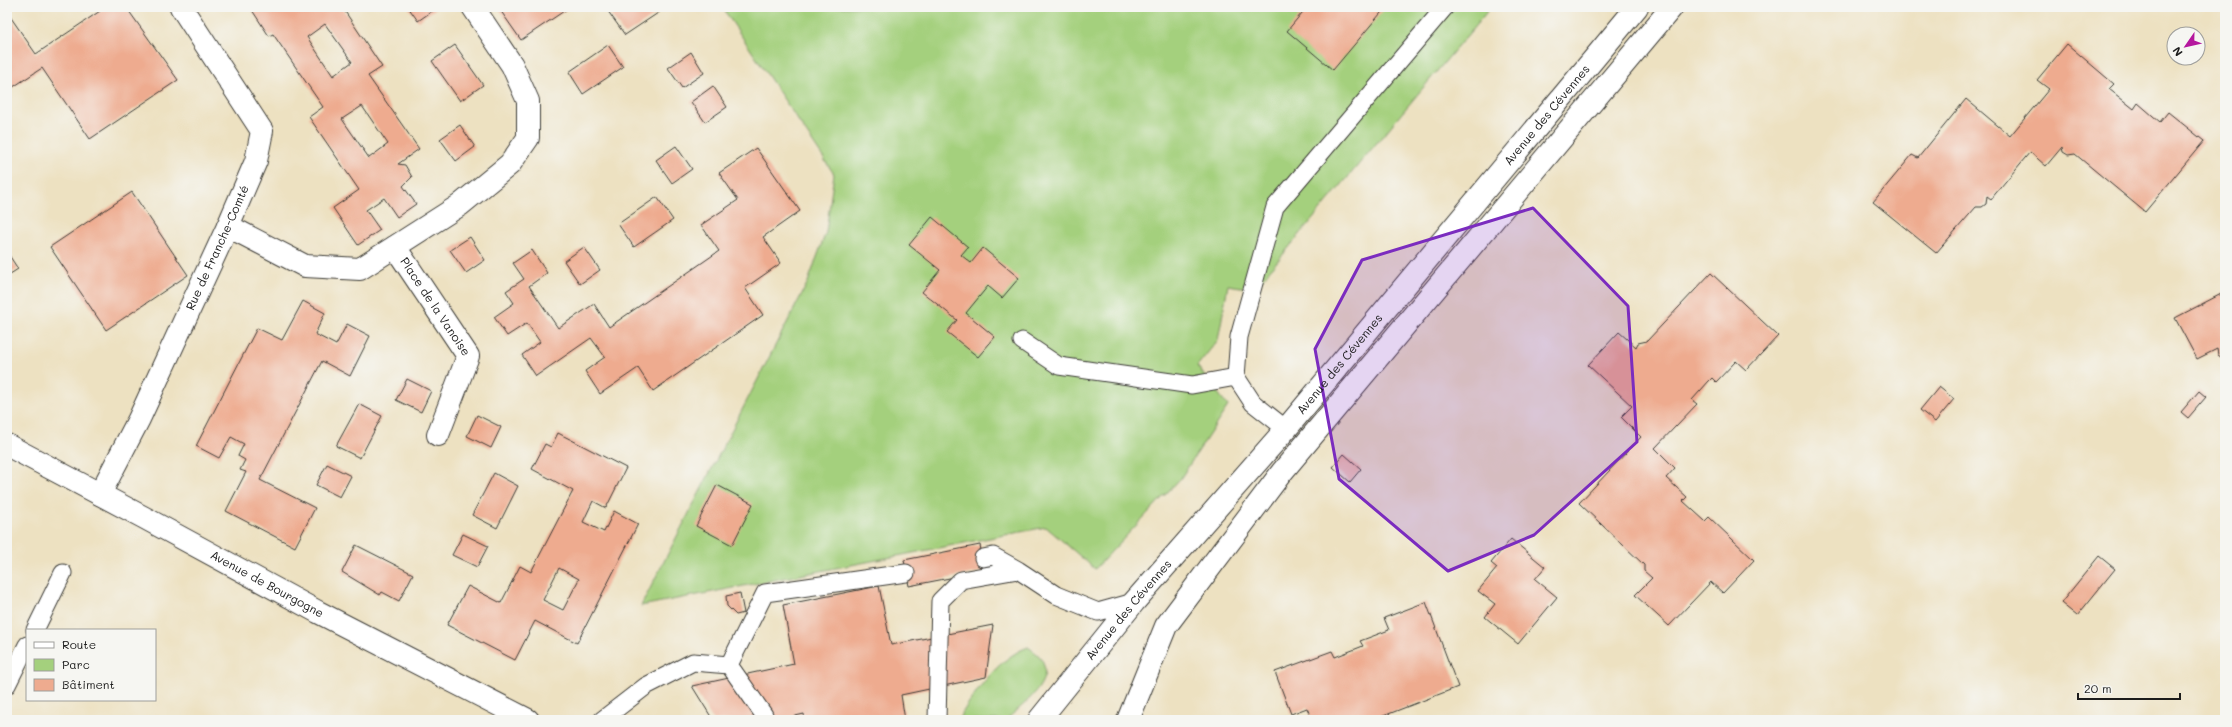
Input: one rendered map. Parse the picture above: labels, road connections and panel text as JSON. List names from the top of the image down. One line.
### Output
{"streets":{"street":["Avenue des Cévennes","Rue de Franche-Comté","Place de la Vanoise","Avenue de Bourgogne"]},"crossings":[["Rue de Franche-Comté","Avenue de Bourgogne"]],"legend":["Route","Parc","Bâtiment"],"scale_bar":"20 m","north":"bottom left"}
